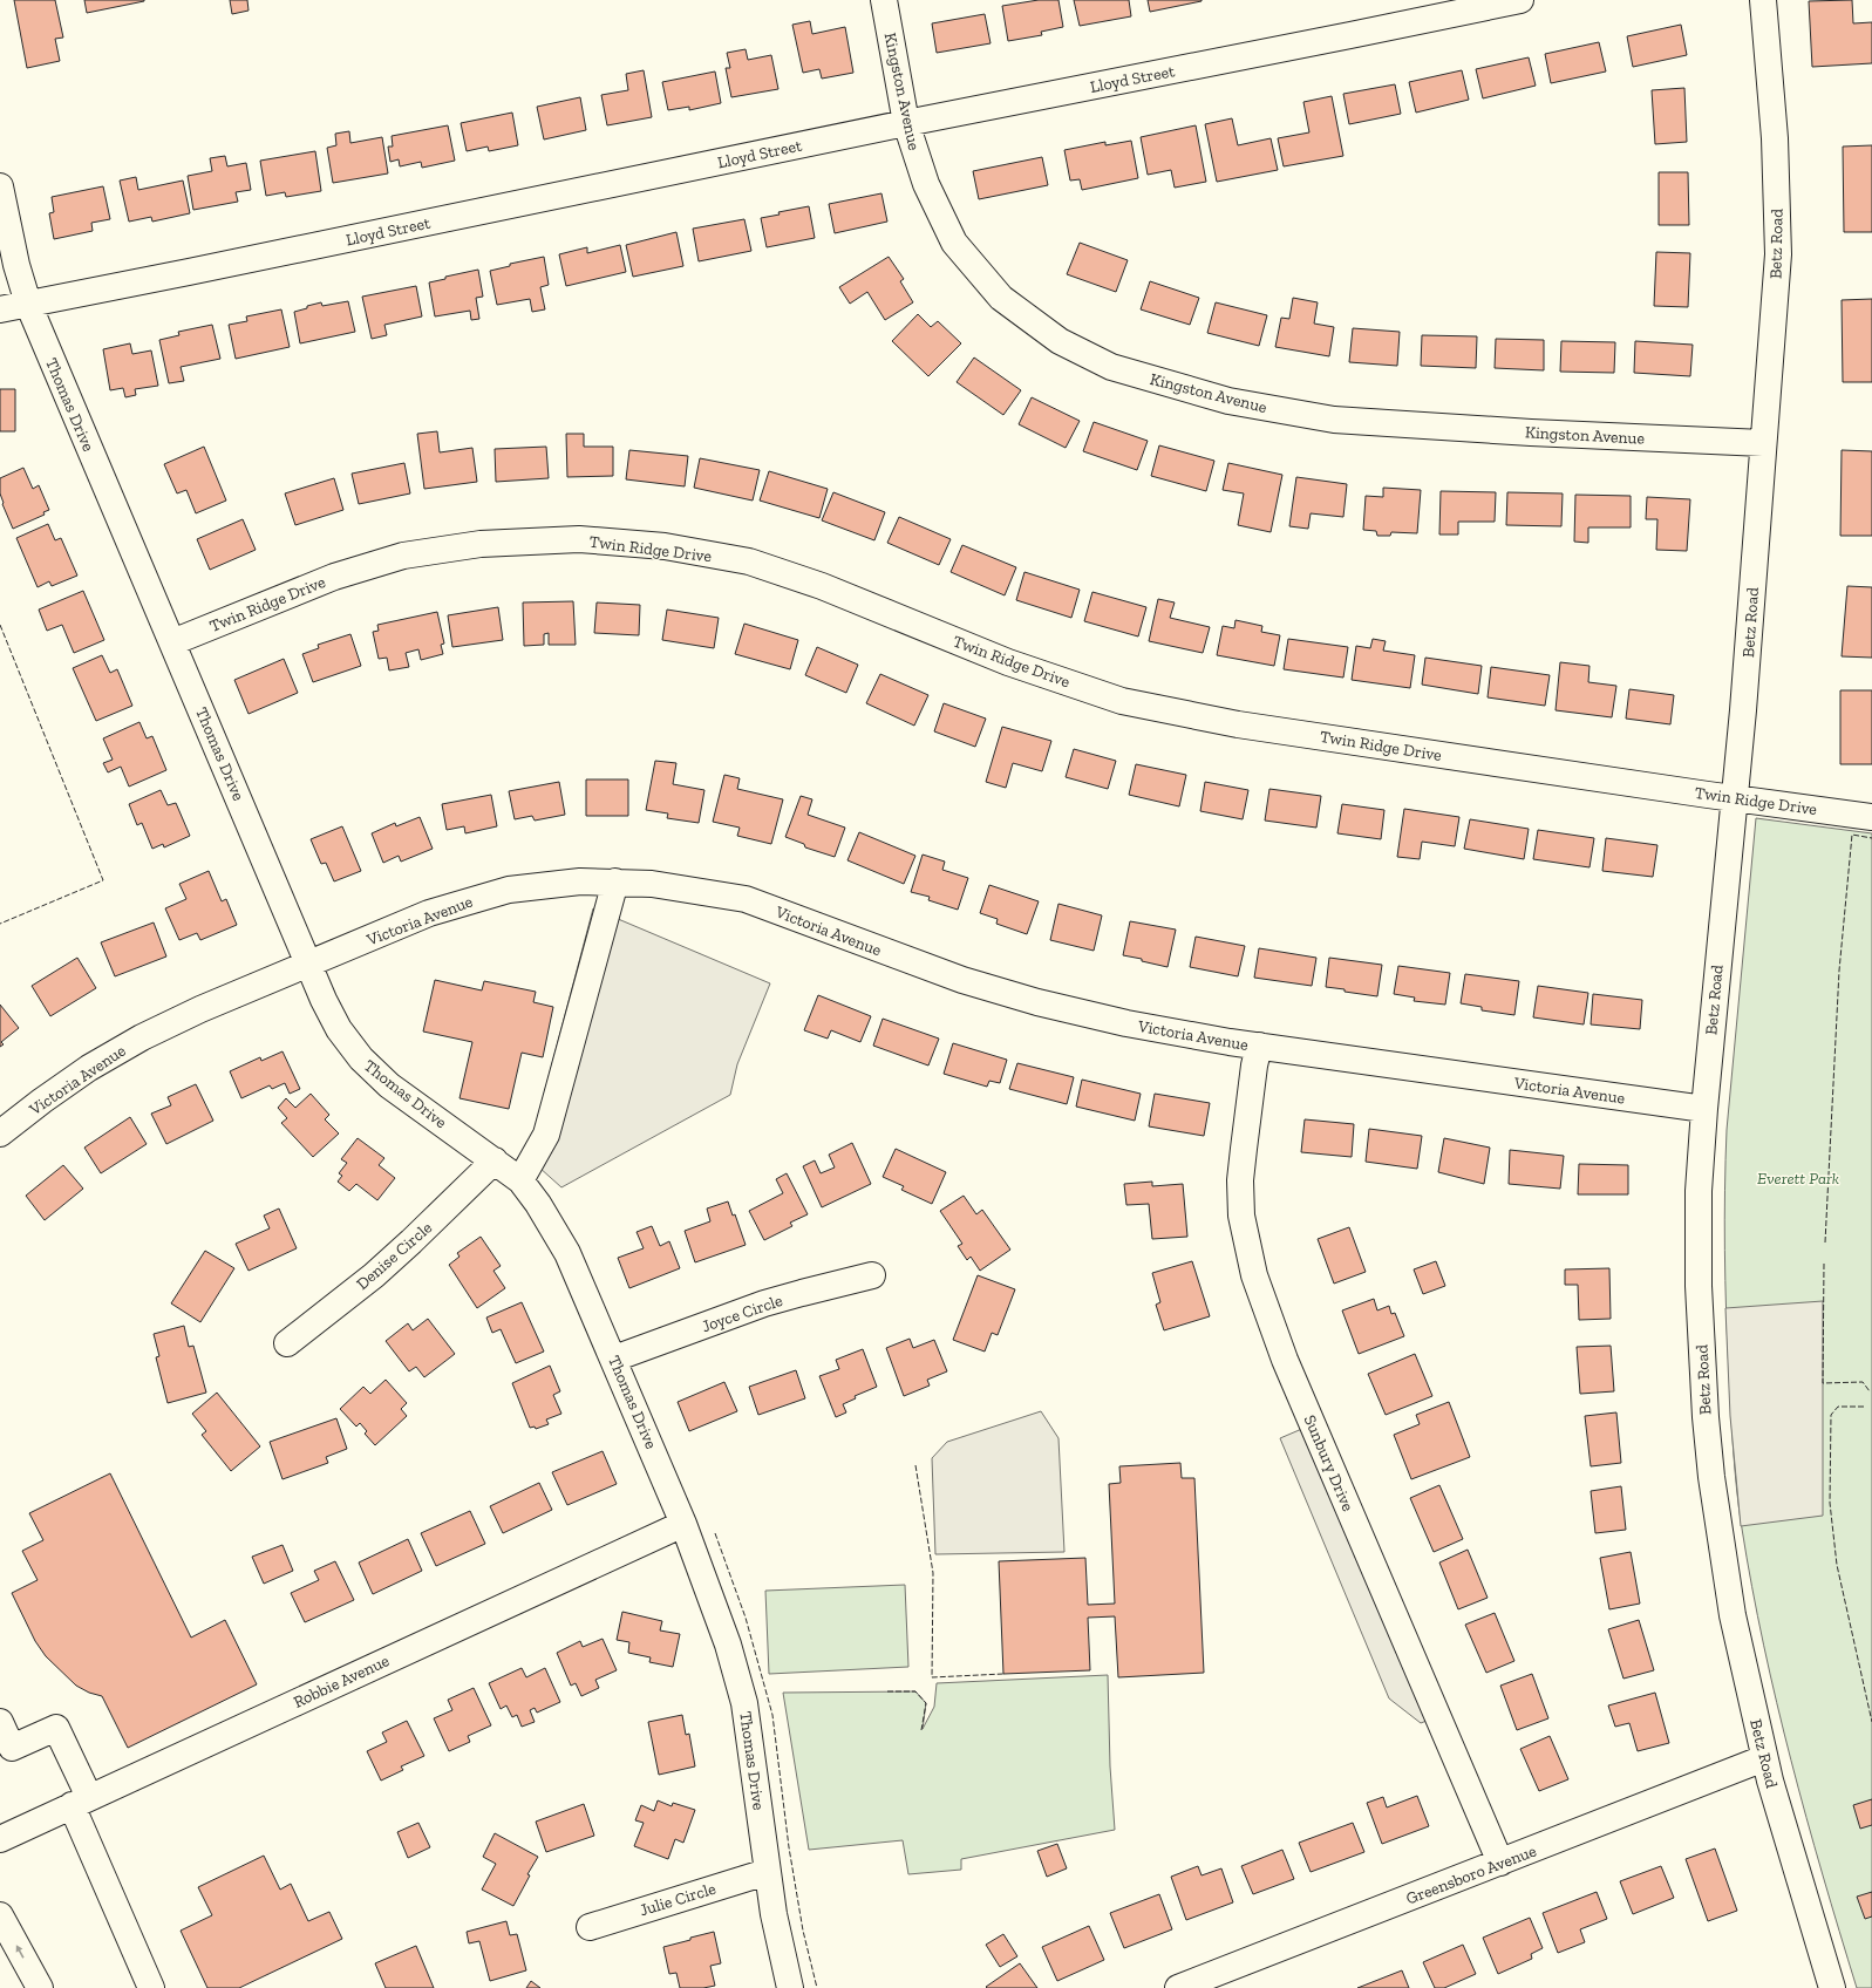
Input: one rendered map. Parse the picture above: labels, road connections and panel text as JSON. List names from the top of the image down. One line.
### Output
{"streets":{"street":["Lloyd Street","Kingston Avenue","Betz Road","Thomas Drive","Twin Ridge Drive","Victoria Avenue","Denise Circle","Joyce Circle","Sunbury Drive","Robbie Avenue","Greensboro Avenue","Julie Circle"]},"crossings":[["Lloyd Street","Kingston Avenue"],["Lloyd Street","Thomas Drive"],["Kingston Avenue","Betz Road"],["Betz Road","Twin Ridge Drive"],["Betz Road","Victoria Avenue"],["Betz Road","Greensboro Avenue"],["Thomas Drive","Twin Ridge Drive"],["Thomas Drive","Victoria Avenue"],["Thomas Drive","Denise Circle"],["Thomas Drive","Joyce Circle"],["Thomas Drive","Robbie Avenue"],["Thomas Drive","Julie Circle"],["Victoria Avenue","Sunbury Drive"],["Sunbury Drive","Greensboro Avenue"]],"parks":["Everett Park"]}
